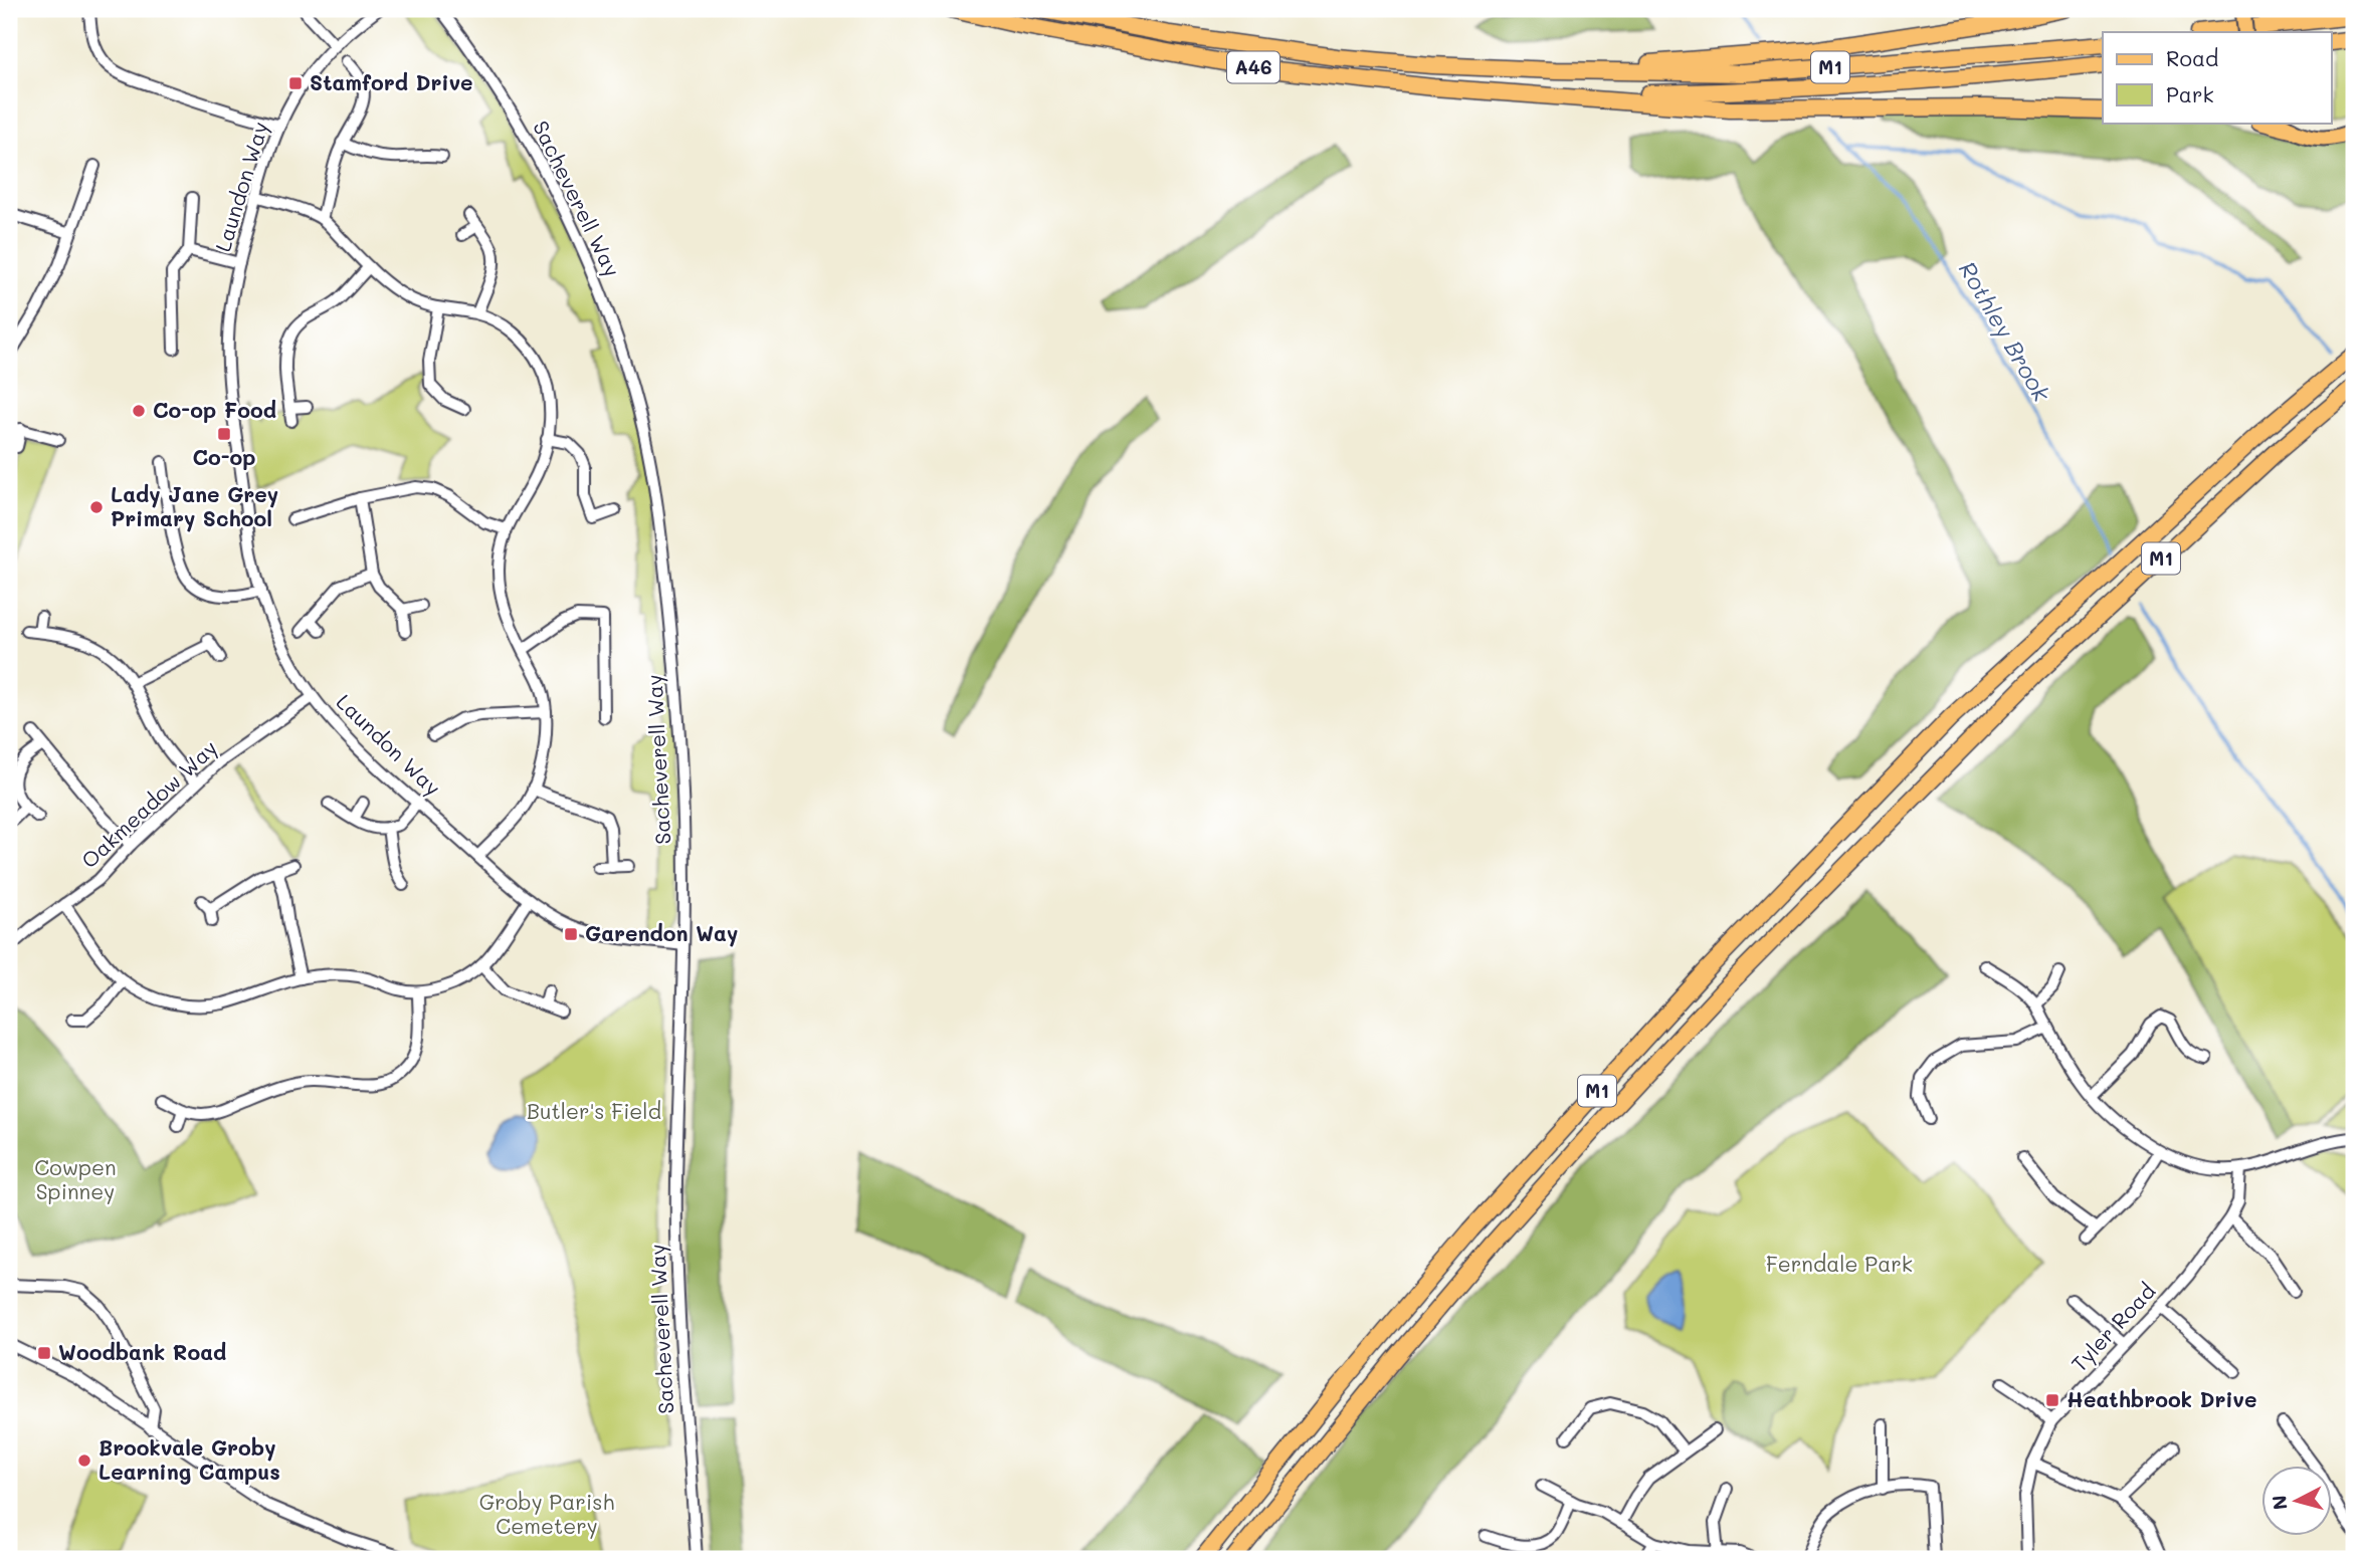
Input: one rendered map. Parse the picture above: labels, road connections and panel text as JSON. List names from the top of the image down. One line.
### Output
{"streets":{"highway":["A46","M1"],"street":["Laundon Way","Sacheverell Way","Oakmeadow Way","Tyler Road"]},"crossings":[["A46","M1"],["Laundon Way","Sacheverell Way"],["Laundon Way","Oakmeadow Way"]],"water":["Rothley Brook"],"parks":["Butler's Field","Cowpen Spinney","Ferndale Park","Groby Parish Cemetery"],"places":{"transit":["Stamford Drive","Co-op","Garendon Way","Woodbank Road","Heathbrook Drive"],"other":["Co-op Food","Lady Jane Grey Primary School","Brookvale Groby Learning Campus"]},"legend":["Road","Park"],"north":"left"}
